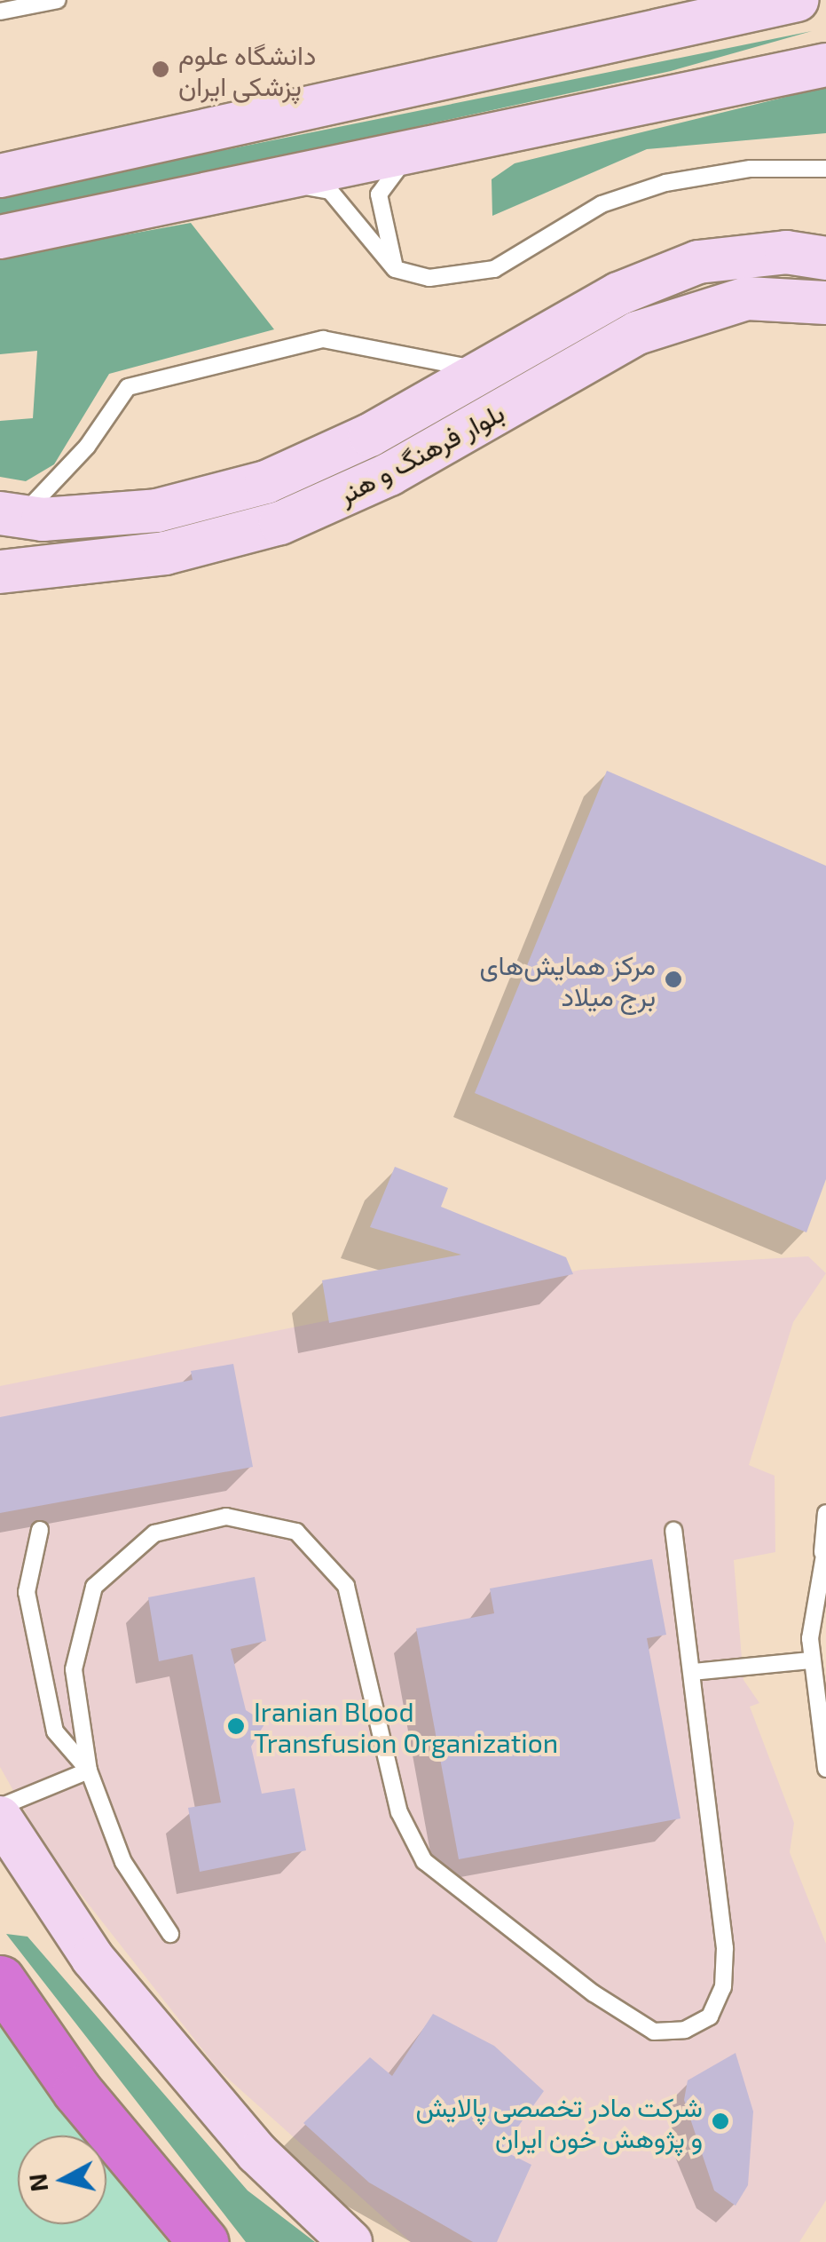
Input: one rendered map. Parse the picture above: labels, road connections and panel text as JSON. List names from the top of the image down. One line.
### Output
{"streets":{"main road":["بلوار فرهنگ و هنر"]},"places":["دانشگاه علوم پزشکی ایران","مرکز همایش‌های برج میلاد","Iranian Blood Transfusion Organization","شرکت مادر تخصصی پالایش و پژوهش خون ایران"],"north":"left"}
